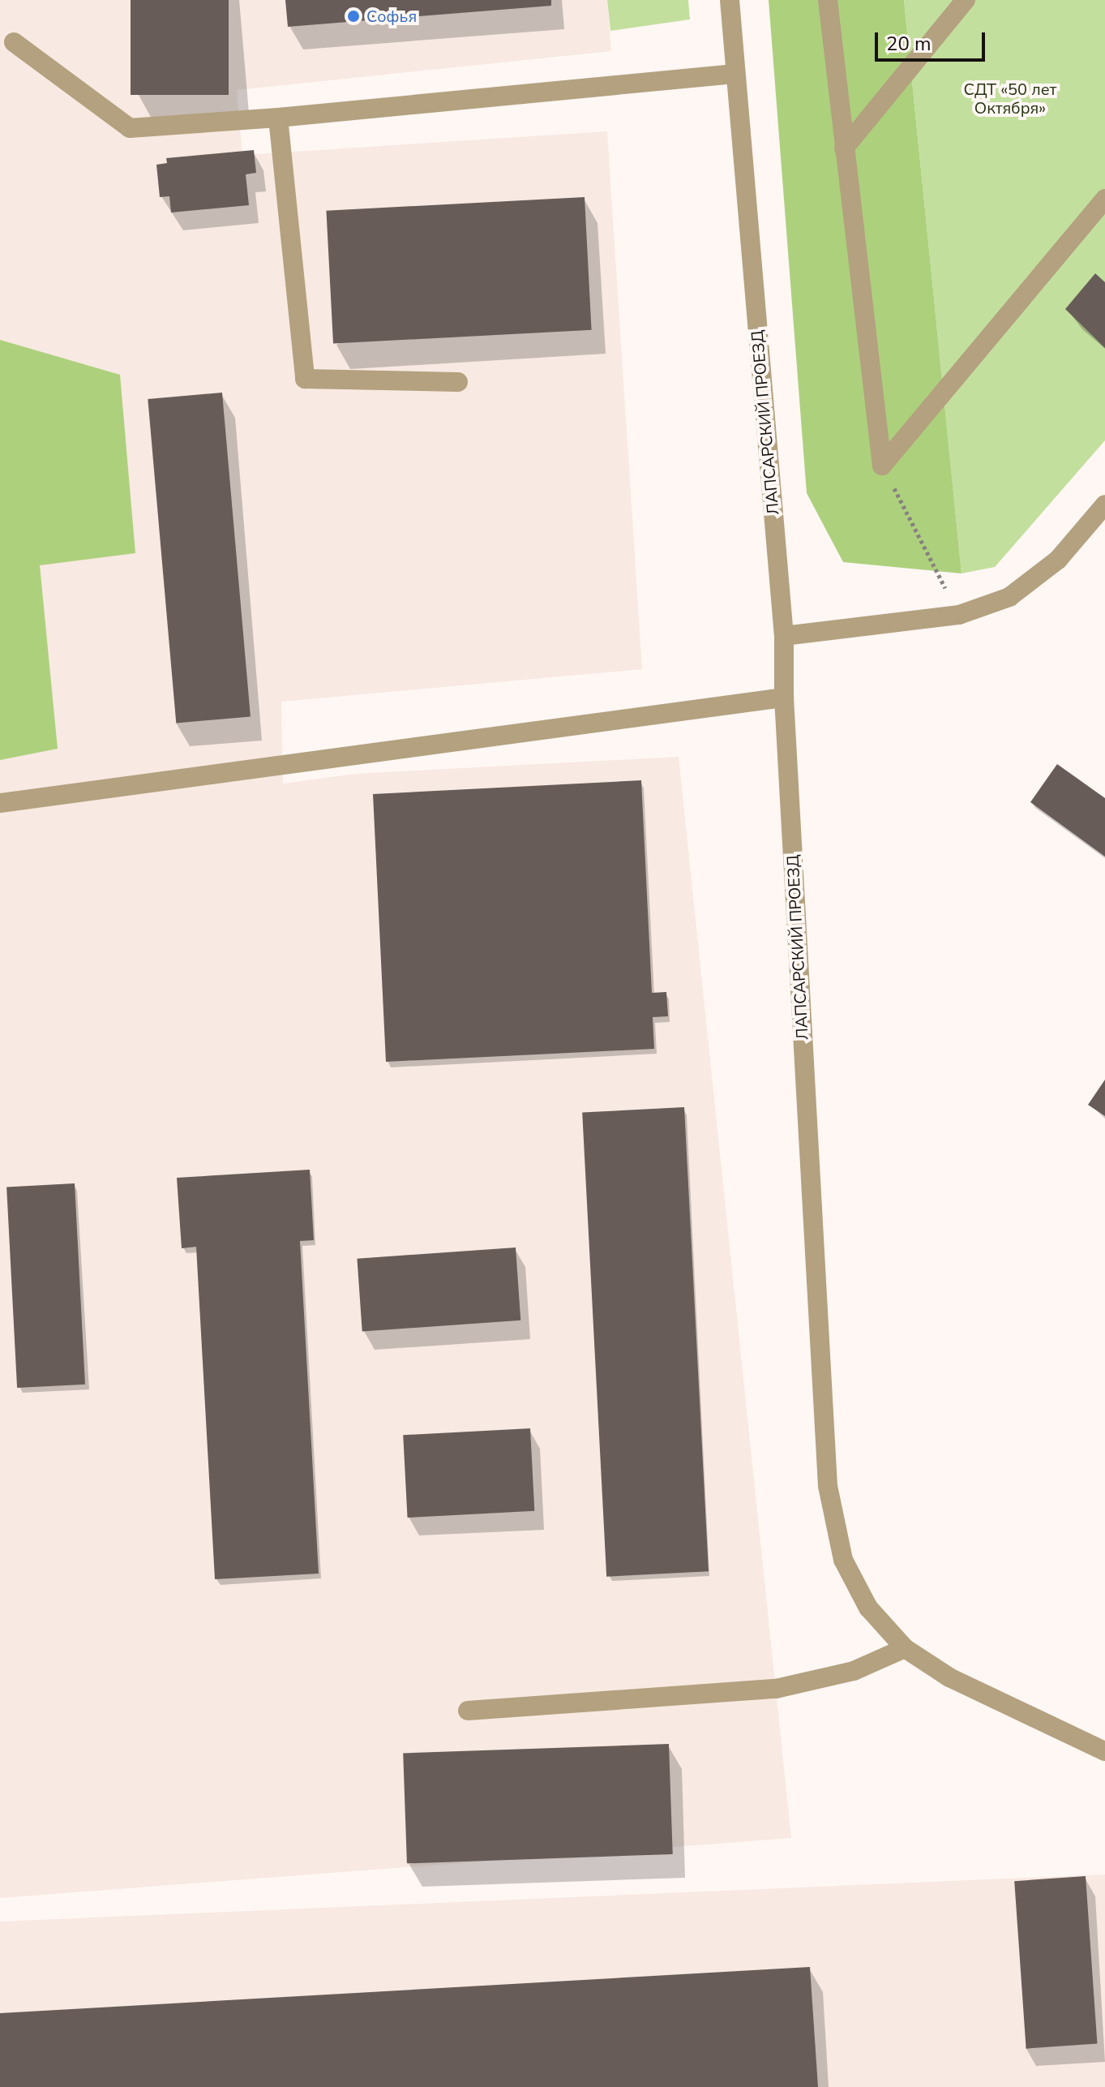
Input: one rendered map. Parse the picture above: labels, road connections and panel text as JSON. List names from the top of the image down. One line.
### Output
{"streets":{"street":["ЛАПСАРСКИЙ ПРОЕЗД"]},"parks":["СДТ «50 лет Октября»"],"places":["Софья"],"scale_bar":"20 m"}
